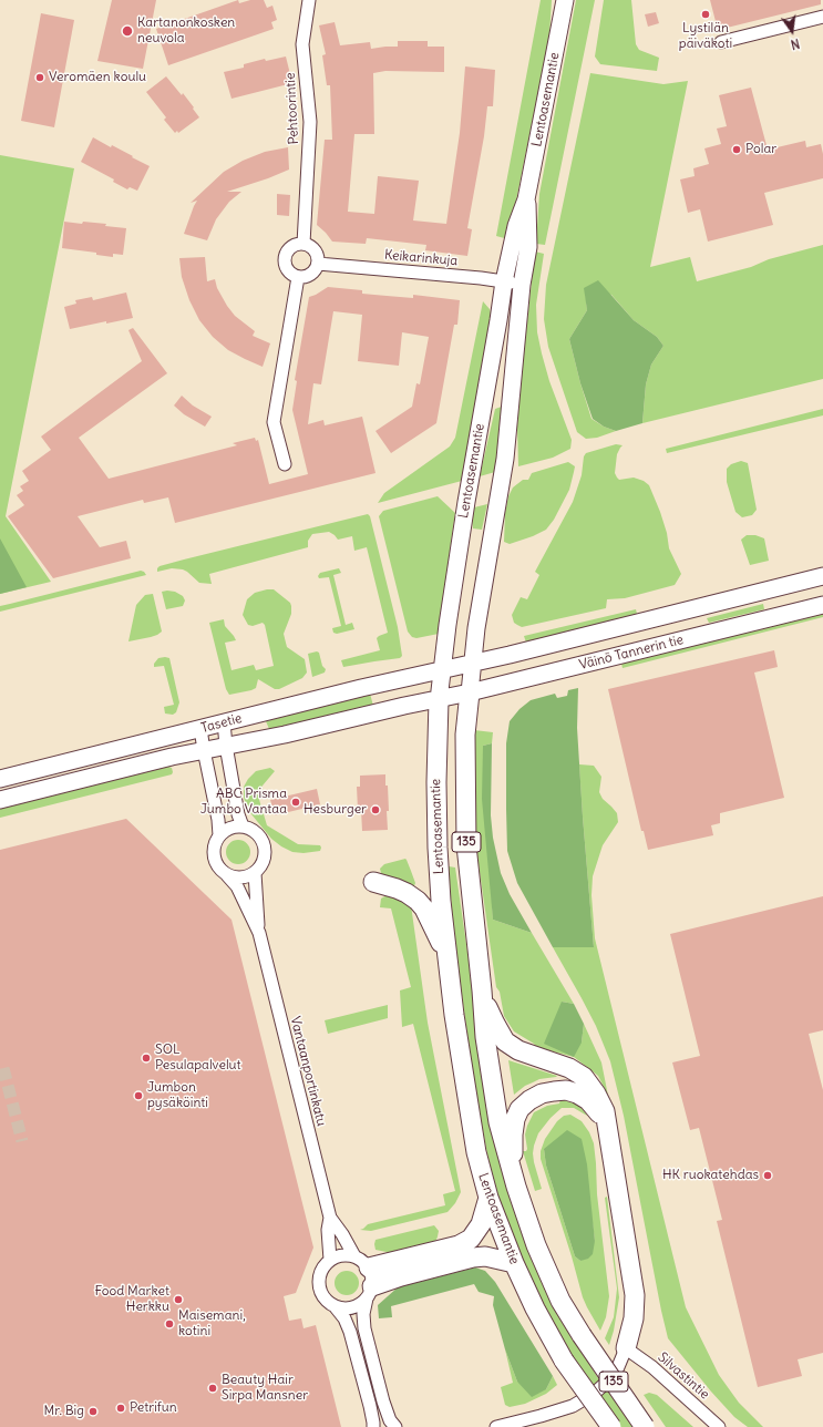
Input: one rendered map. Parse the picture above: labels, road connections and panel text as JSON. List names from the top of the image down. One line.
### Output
{"streets":{"main road":["Lentoasemantie","Väinö Tannerin tie","Tasetie","135"],"street":["Pehtoorintie","Keikarinkuja","Vantaanportinkatu","Silvastintie"]},"crossings":[["Lentoasemantie","Keikarinkuja"],["Lentoasemantie","Väinö Tannerin tie"],["Lentoasemantie","Tasetie"],["Pehtoorintie","Keikarinkuja"],["Väinö Tannerin tie","Tasetie"],["Tasetie","Vantaanportinkatu"]],"places":["Lystilän päiväkoti","Kartanonkosken neuvola","Veromäen koulu","Polar","ABC Prisma Jumbo Vantaa","Hesburger","SOL Pesulapalvelut","Jumbon pysäköinti","HK ruokatehdas","Food Market Herkku","Maisemani, kotini","Beauty Hair Sirpa Mansner","Petrifun","Mr. Big"],"north":"bottom"}
